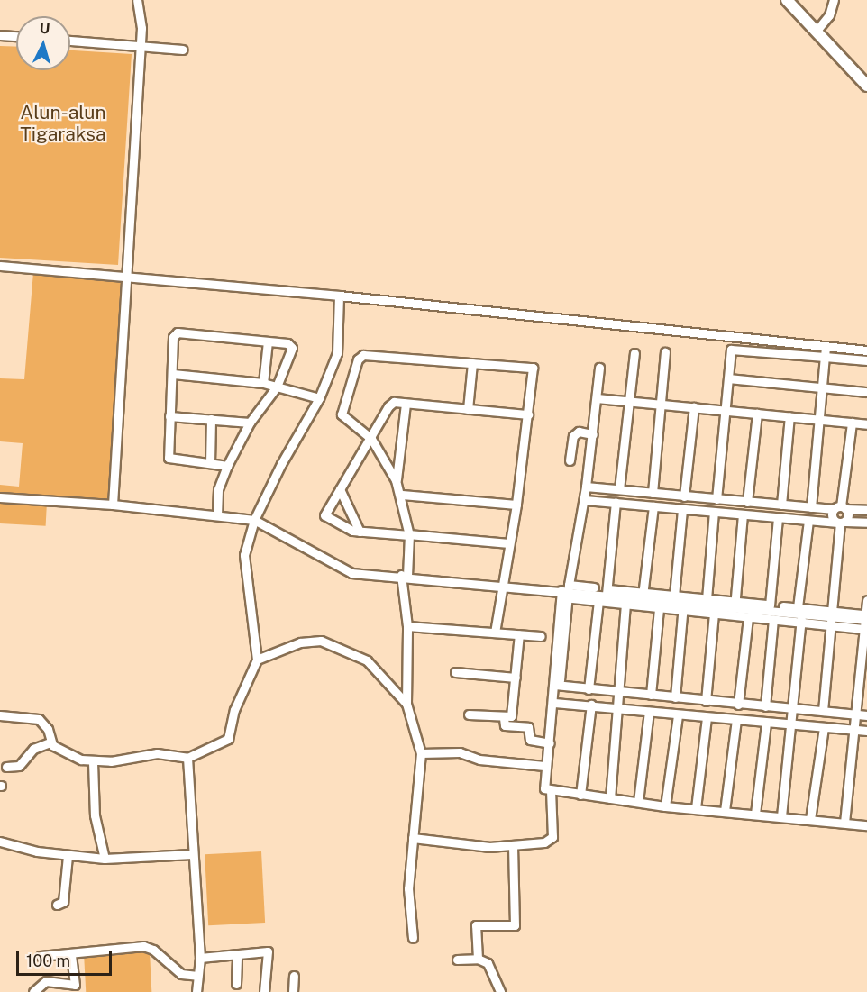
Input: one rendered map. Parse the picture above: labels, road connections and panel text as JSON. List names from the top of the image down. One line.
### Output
{"parks":["Alun-alun Tigaraksa"],"scale_bar":"100 m","north":"top"}
